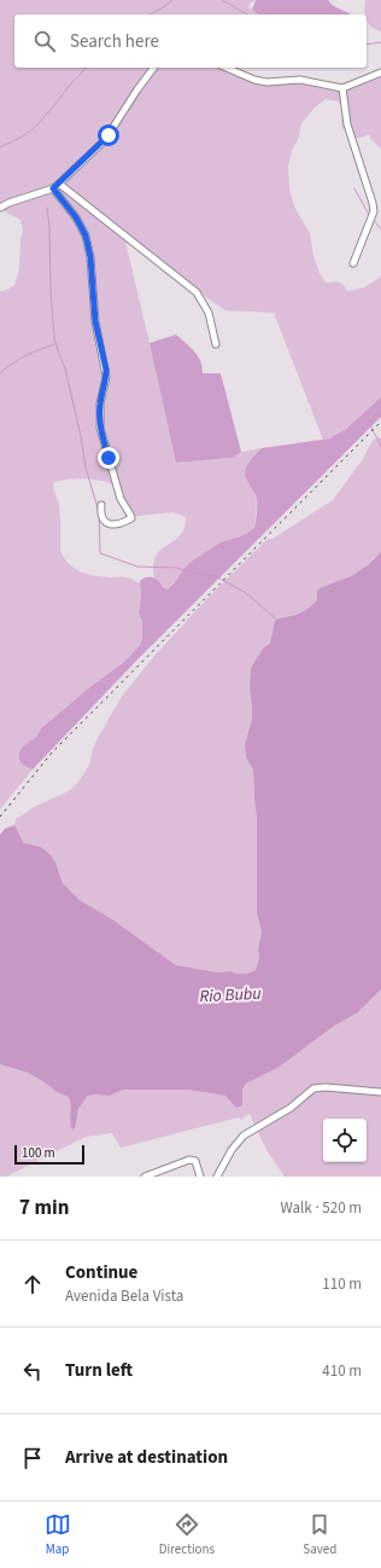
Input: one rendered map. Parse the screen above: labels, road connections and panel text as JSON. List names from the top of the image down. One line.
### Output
{"water":["Rio Bubu"],"scale_bar":"100 m","page":{"search":"Search here","scale":"100 m","heading":["7 min","Walk · 520 m"],"list":[["Continue","Avenida Bela Vista","110 m"],["Turn left","410 m"],"Arrive at destination"],"nav":["Map","Directions","Saved"]}}
